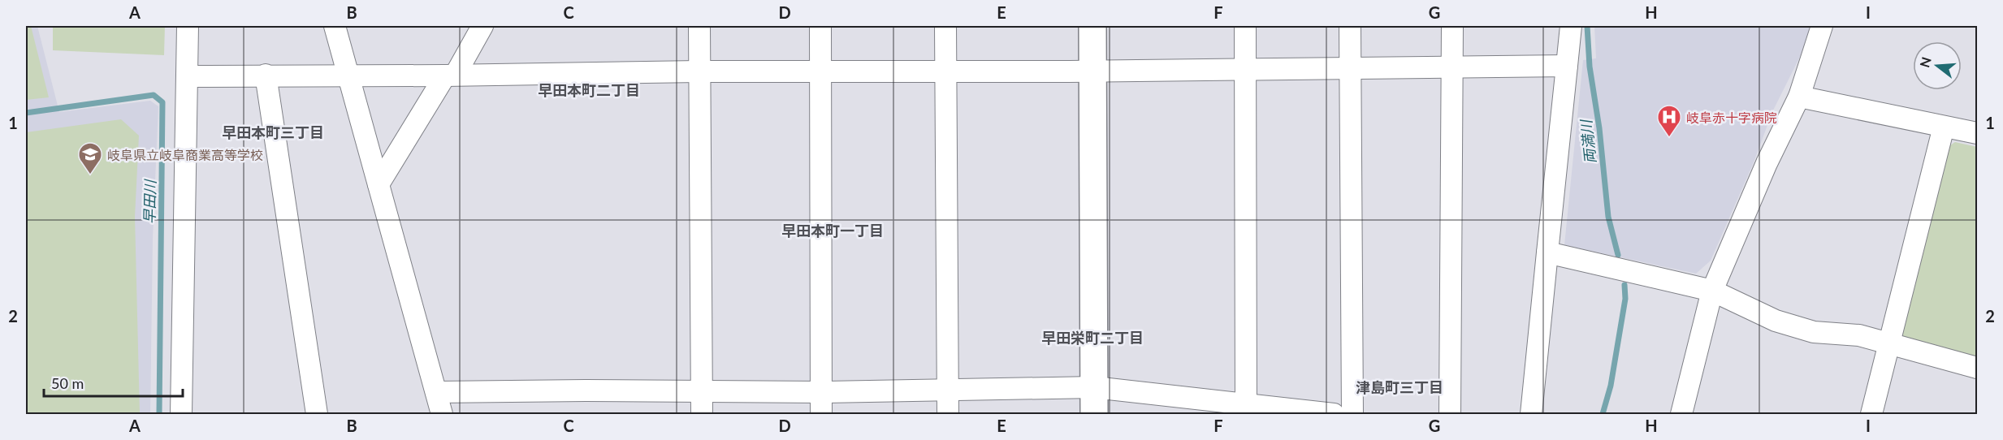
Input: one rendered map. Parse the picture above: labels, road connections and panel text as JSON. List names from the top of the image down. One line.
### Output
{"districts":["早田本町二丁目","早田本町三丁目","早田本町一丁目","早田栄町二丁目","津島町三丁目"],"water":["両満川","早田川"],"places":{"hospital":["岐阜赤十字病院"],"school or university":["岐阜県立岐阜商業高等学校"]},"scale_bar":"50 m","north":"left","grid":{"columns":["A","B","C","D","E","F","G","H","I"],"rows":["1","2"]}}
